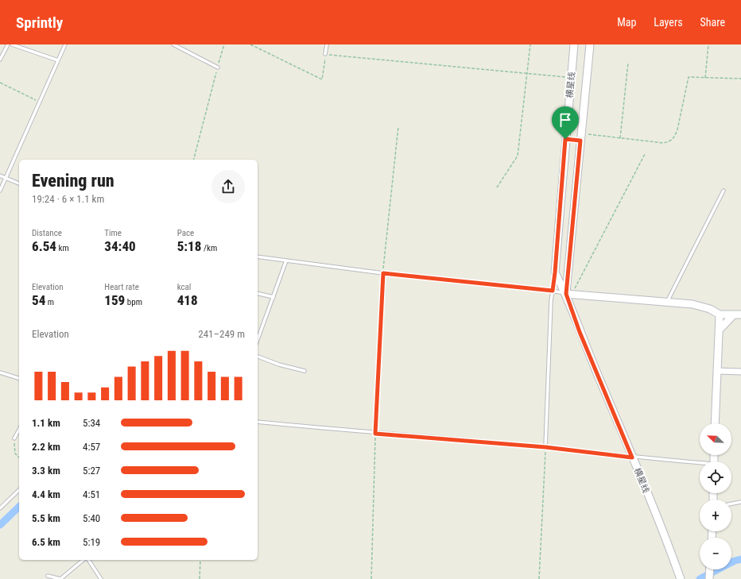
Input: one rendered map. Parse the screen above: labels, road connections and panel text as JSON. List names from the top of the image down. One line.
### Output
{"streets":{"street":["横星线"]},"north":"top left","page":{"header":"Sprintly","nav":["Map","Layers","Share"],"heading":["Evening run","19:24 · 6 × 1.1 km"],"stats":[["Distance","6.54 km"],["Time","34:40"],["Pace","5:18 /km"],["Elevation","54 m"],["Heart rate","159 bpm"],["kcal","418"]],"chart":["Elevation","241–249 m"],"list":[{"name":"1.1 km","note":"5:34"},{"name":"2.2 km","note":"4:57"},{"name":"3.3 km","note":"5:27"},{"name":"4.4 km","note":"4:51"},{"name":"5.5 km","note":"5:40"},{"name":"6.5 km","note":"5:19"}],"map_buttons":["+","−"]}}
